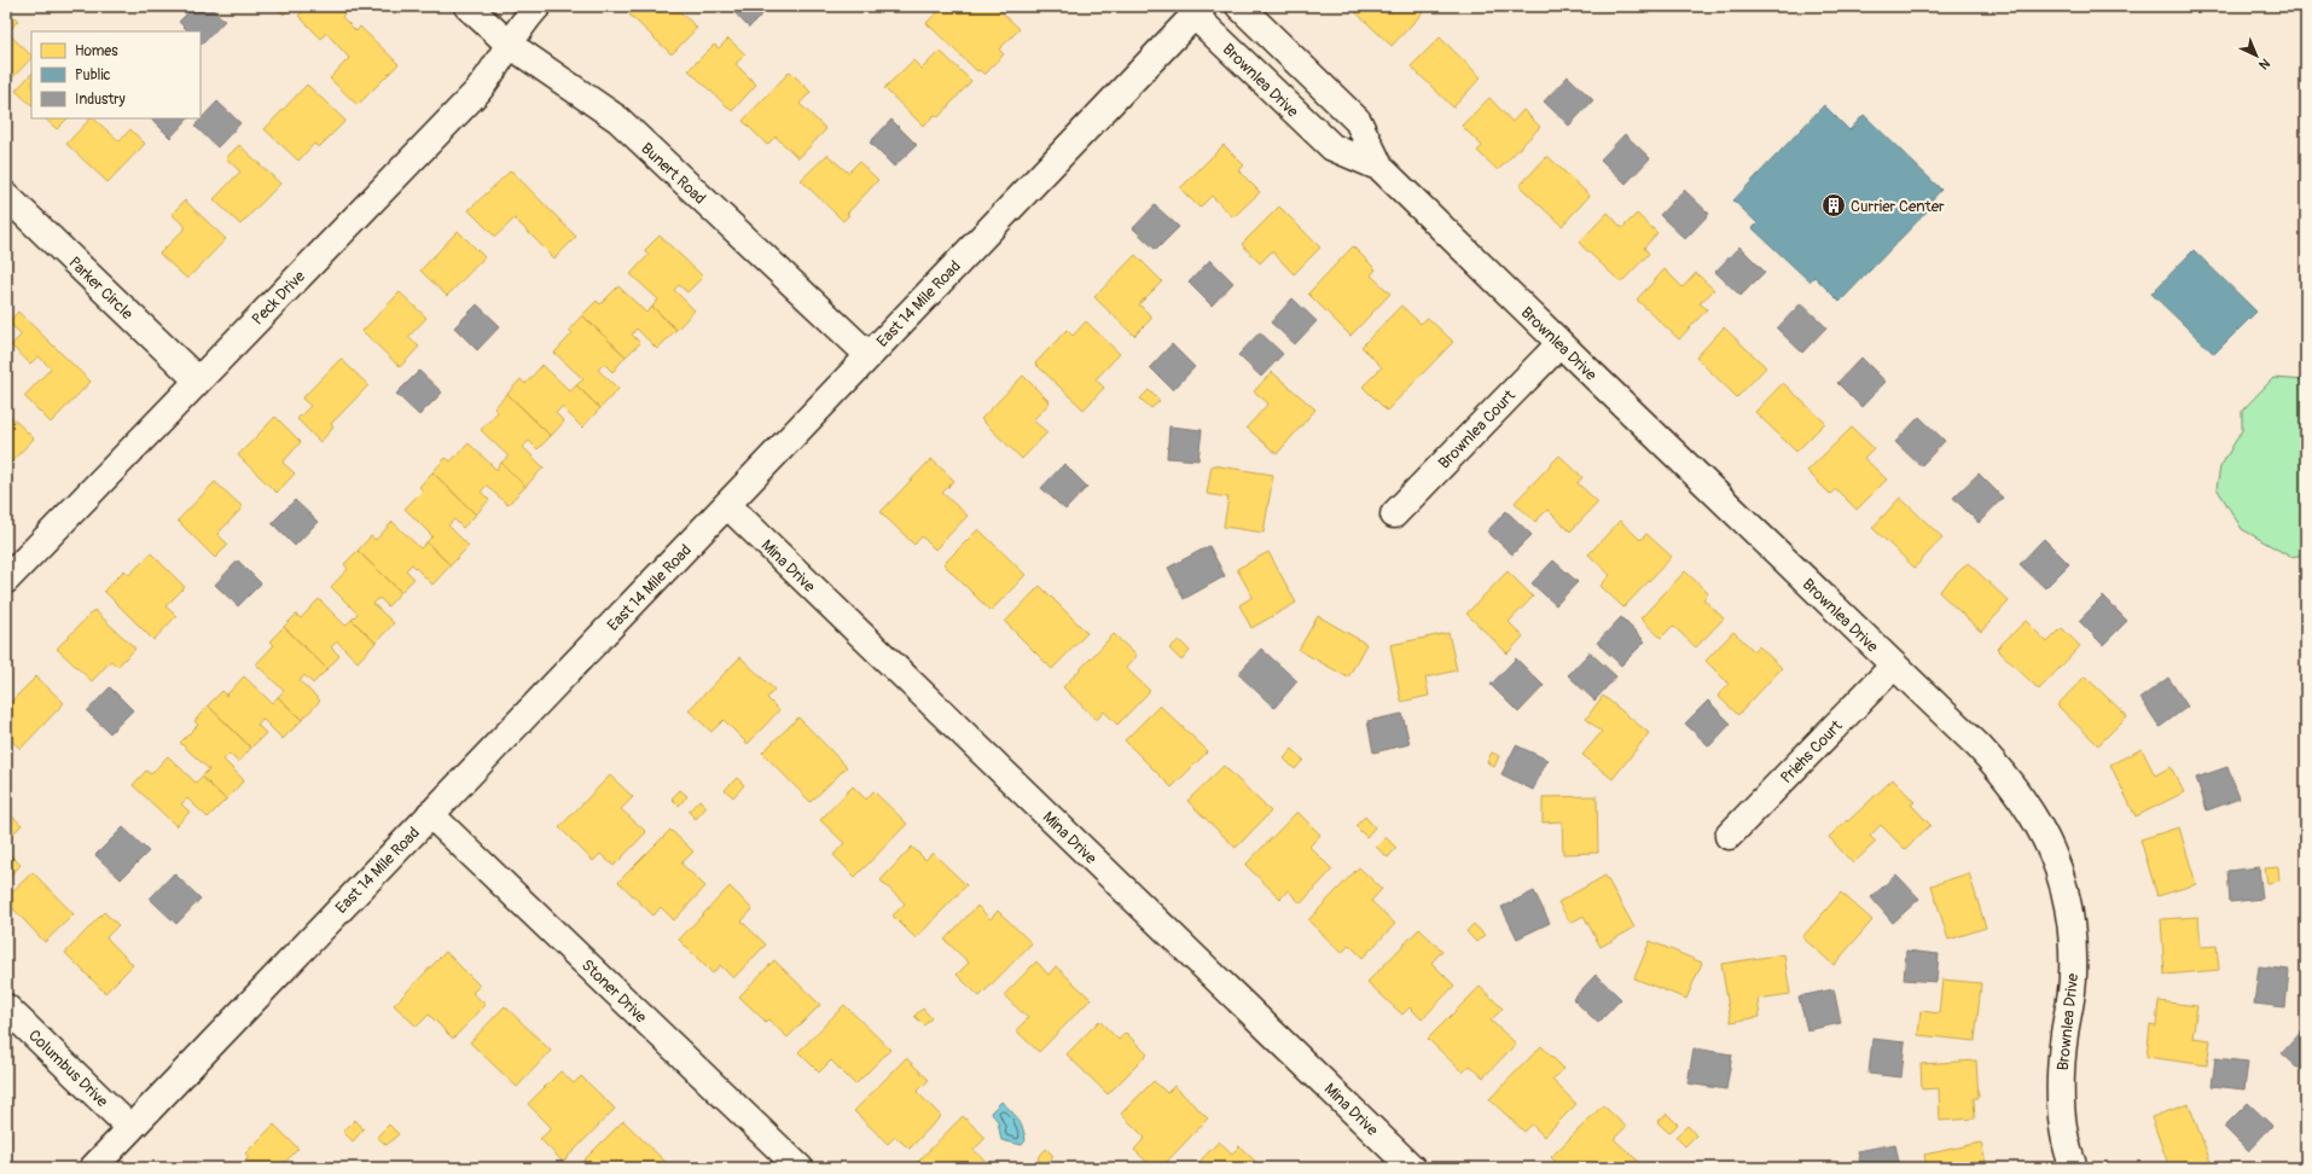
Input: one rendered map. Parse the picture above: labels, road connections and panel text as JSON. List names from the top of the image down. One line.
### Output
{"streets":{"street":["Brownlea Drive","Bunert Road","Parker Circle","Peck Drive","East 14 Mile Road","Brownlea Court","Mina Drive","Priehs Court","Stoner Drive","Columbus Drive"]},"crossings":[["Brownlea Drive","East 14 Mile Road"],["Brownlea Drive","Brownlea Court"],["Brownlea Drive","Priehs Court"],["Bunert Road","Peck Drive"],["Bunert Road","East 14 Mile Road"],["Parker Circle","Peck Drive"],["East 14 Mile Road","Mina Drive"],["East 14 Mile Road","Stoner Drive"],["East 14 Mile Road","Columbus Drive"]],"places":{"building":["Currier Center"]},"legend":["Homes","Public","Industry"],"north":"bottom right"}
